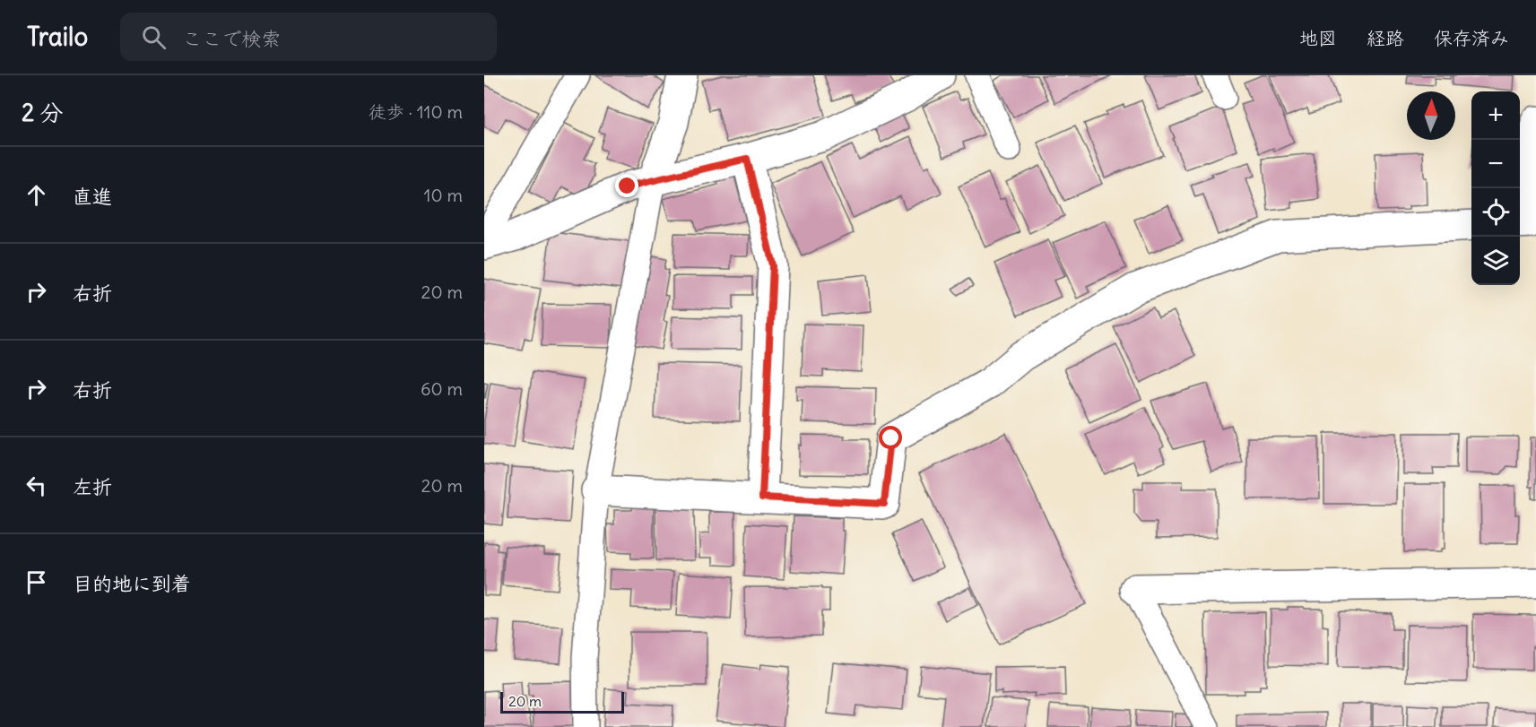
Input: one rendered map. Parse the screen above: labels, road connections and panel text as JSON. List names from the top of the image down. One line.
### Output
{"scale_bar":"20 m","north":"top","page":{"header":"Trailo","search":"ここで検索","nav":["地図","経路","保存済み"],"heading":["2 分","徒歩 · 110 m"],"map_buttons":["+","−"],"list":[["直進","10 m"],["右折","20 m"],["右折","60 m"],["左折","20 m"],"目的地に到着"],"scale":"20 m"}}
